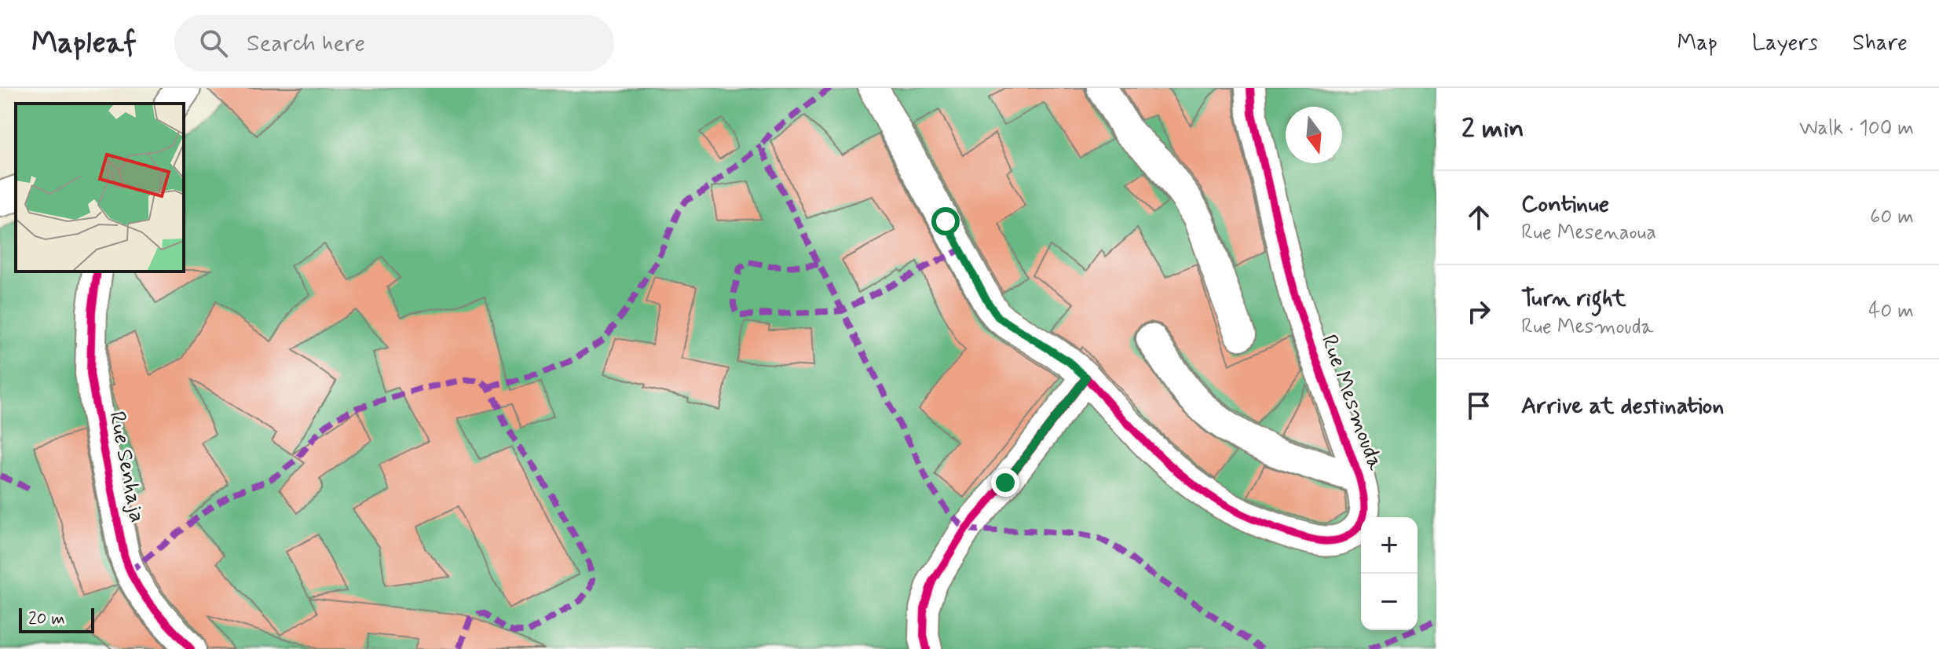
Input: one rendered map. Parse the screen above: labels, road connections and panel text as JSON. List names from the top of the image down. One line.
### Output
{"streets":{"street":["Rue Mesmouda","Rue Senhaja"]},"scale_bar":"20 m","north":"bottom","page":{"header":"Mapleaf","search":"Search here","nav":["Map","Layers","Share"],"heading":["2 min","Walk · 100 m"],"list":[["Continue","Rue Mesenaoua","60 m"],["Turn right","Rue Mesmouda","40 m"],"Arrive at destination"],"map_buttons":["+","−"],"scale":"20 m"}}
